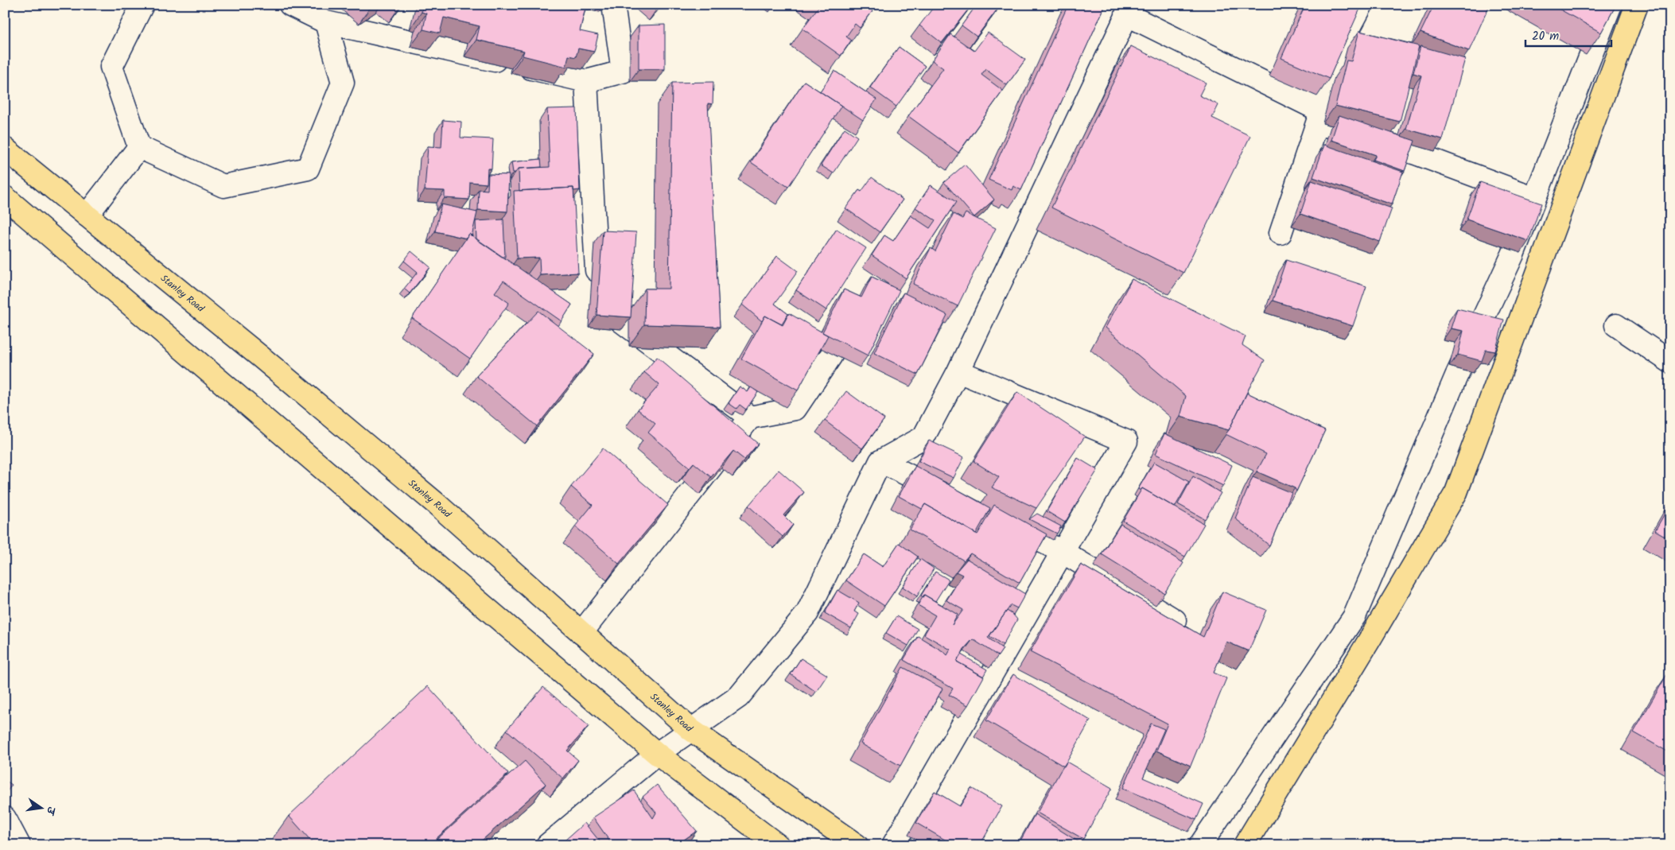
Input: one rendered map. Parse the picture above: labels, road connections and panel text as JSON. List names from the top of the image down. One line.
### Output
{"streets":{"main road":["Stanley Road"]},"scale_bar":"20 m","north":"right"}
